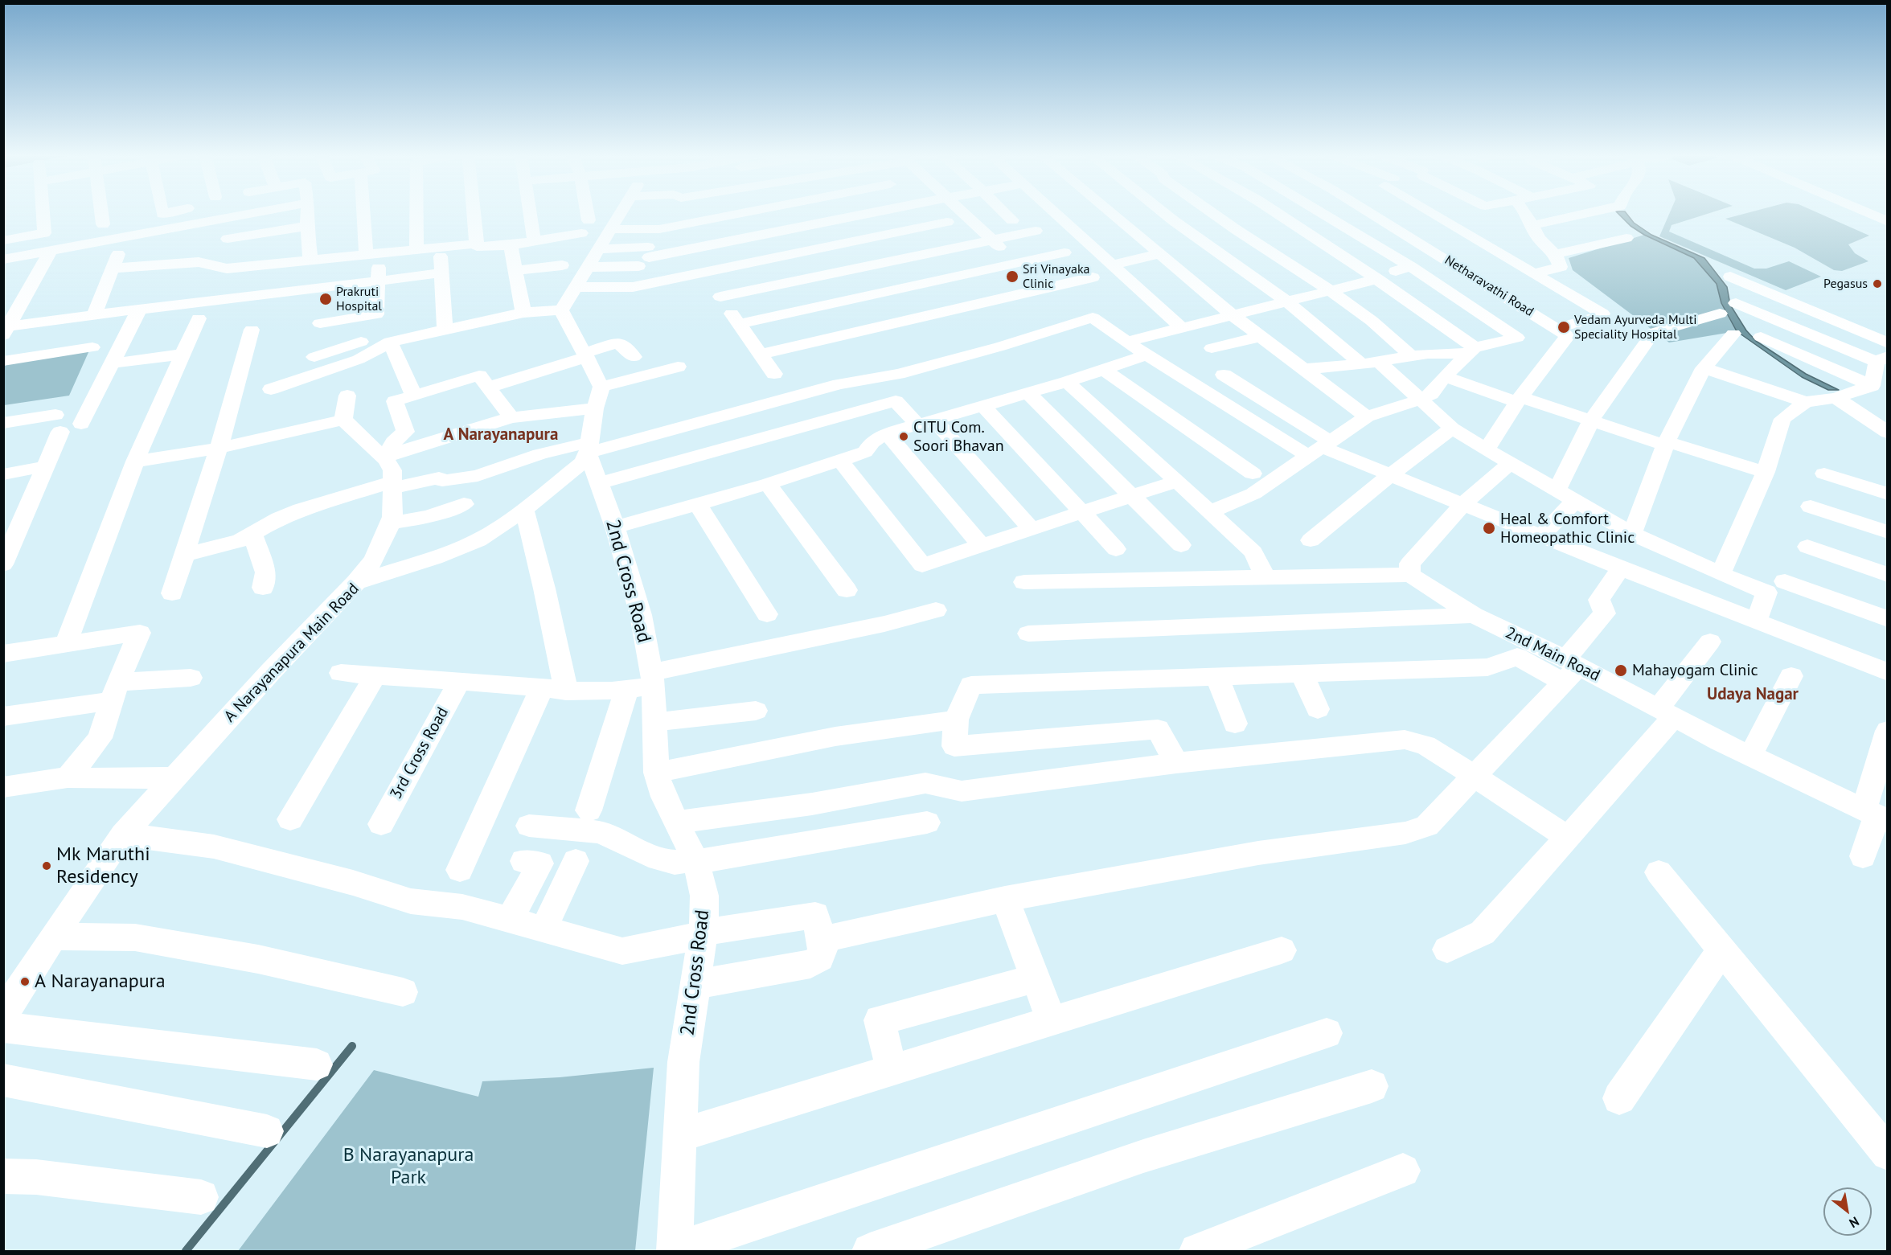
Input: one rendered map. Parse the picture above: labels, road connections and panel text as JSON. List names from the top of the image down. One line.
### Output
{"streets":{"street":["Netharavathi Road","2nd Cross Road","A Narayanapura Main Road","2nd Main Road","3rd Cross Road"]},"crossings":[["2nd Cross Road","A Narayanapura Main Road"]],"districts":["A Narayanapura","Udaya Nagar"],"parks":["B Narayanapura Park"],"places":["Sri Vinayaka Clinic","Pegasus","Prakruti Hospital","Vedam Ayurveda Multi Speciality Hospital","CITU Com. Soori Bhavan","Heal & Comfort Homeopathic Clinic","Mahayogam Clinic","Mk Maruthi Residency","A Narayanapura"],"north":"bottom right"}
